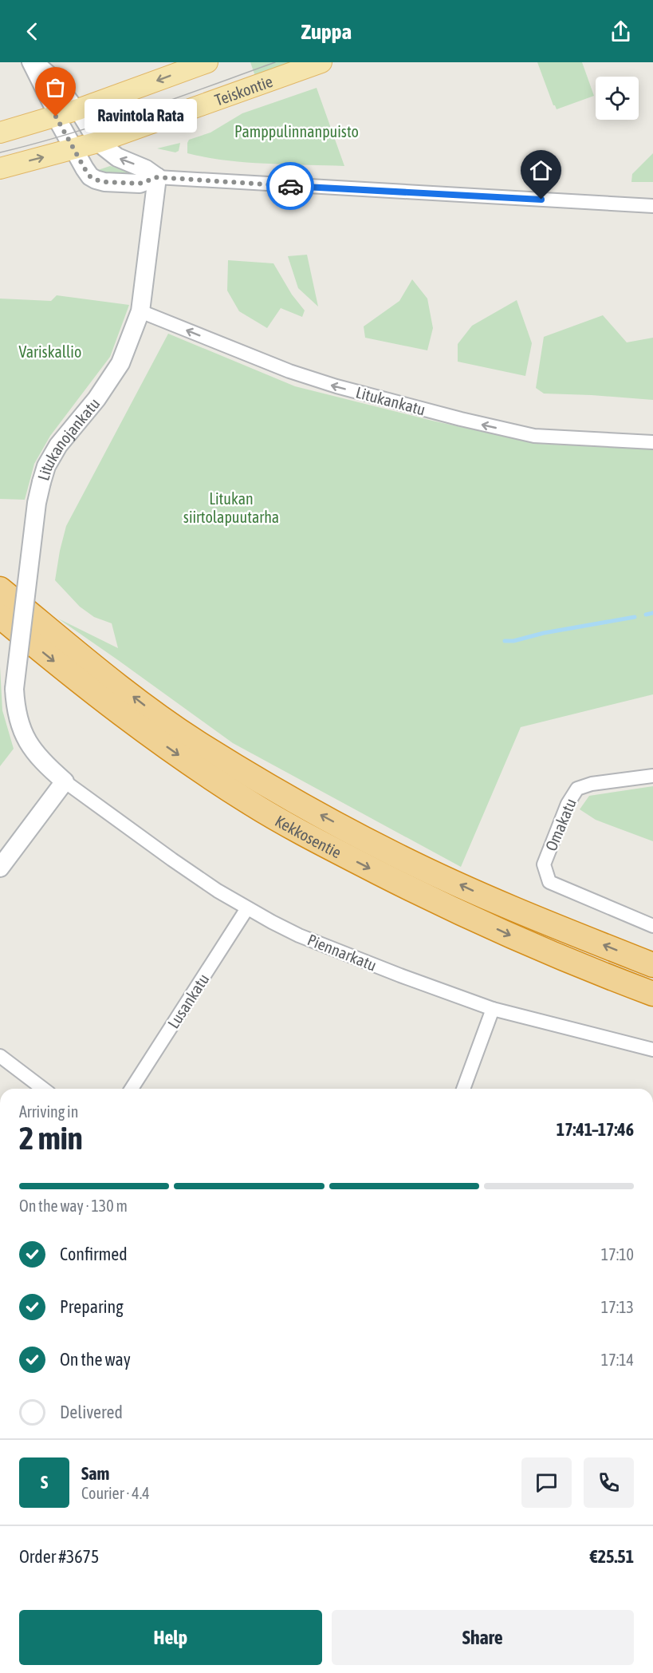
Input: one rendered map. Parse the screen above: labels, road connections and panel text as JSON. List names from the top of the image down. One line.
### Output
{"streets":{"highway":["Kekkosentie"],"main road":["Teiskontie"],"street":["Litukankatu","Litukanojankatu","Omakatu","Piennarkatu","Lusankatu"]},"crossings":[["Litukankatu","Litukanojankatu"],["Litukanojankatu","Piennarkatu"],["Piennarkatu","Lusankatu"]],"one_way":["Litukankatu"],"parks":["Pamppulinnanpuisto","Variskallio","Litukan siirtolapuutarha"],"places":["Ravintola Rata"],"page":{"header":"Zuppa","bubble":"Ravintola Rata","heading":["2 min","Arriving in","17:41–17:46"],"panel":["Sam","Courier · 4.4","Order #3675","€25.51"],"bar":"On the way · 130 m","list":[["Confirmed","17:10"],["Preparing","17:13"],["On the way","17:14"],"Delivered"],"round":"S","buttons":["Help","Share"]}}
